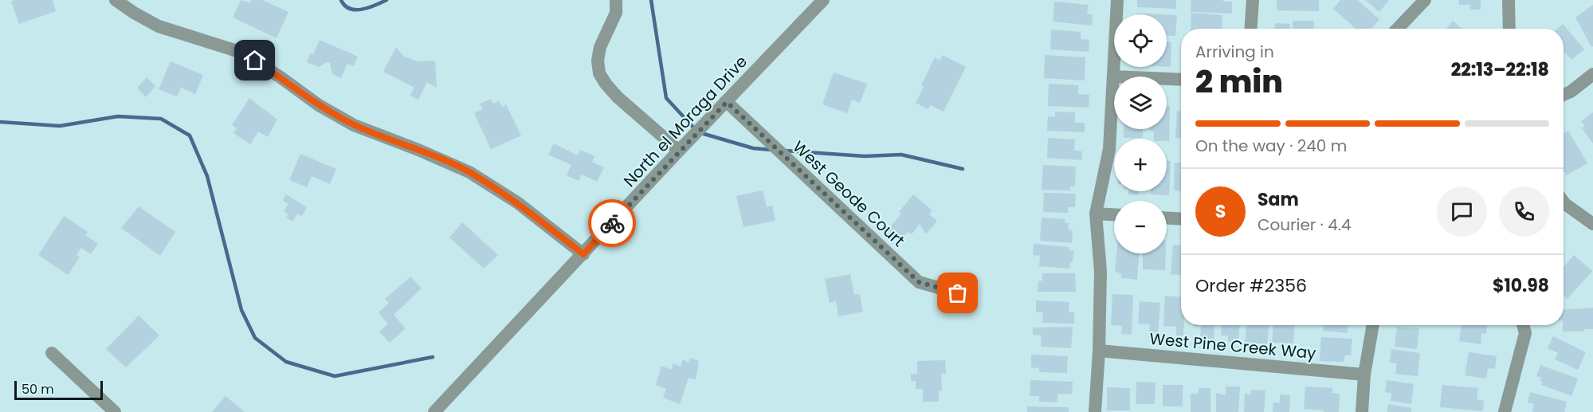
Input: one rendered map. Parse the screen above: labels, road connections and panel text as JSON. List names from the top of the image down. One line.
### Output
{"streets":{"street":["North el Moraga Drive","West Geode Court","West Pine Creek Way"]},"crossings":[["North el Moraga Drive","West Geode Court"]],"scale_bar":"50 m","page":{"map_buttons":["+","−"],"heading":["2 min","Arriving in","22:13–22:18"],"panel":["Sam","Courier · 4.4","Order #2356","$10.98"],"bar":"On the way · 240 m","round":"S","scale":"50 m"}}
